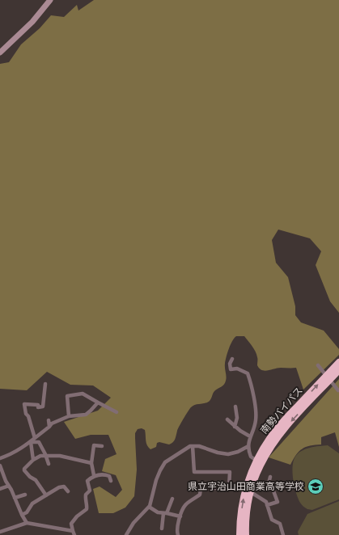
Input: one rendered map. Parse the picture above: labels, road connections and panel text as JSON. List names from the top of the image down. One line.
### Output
{"streets":{"highway":["南勢バイパス"]},"places":{"school or university":["県立宇治山田商業高等学校"]}}
